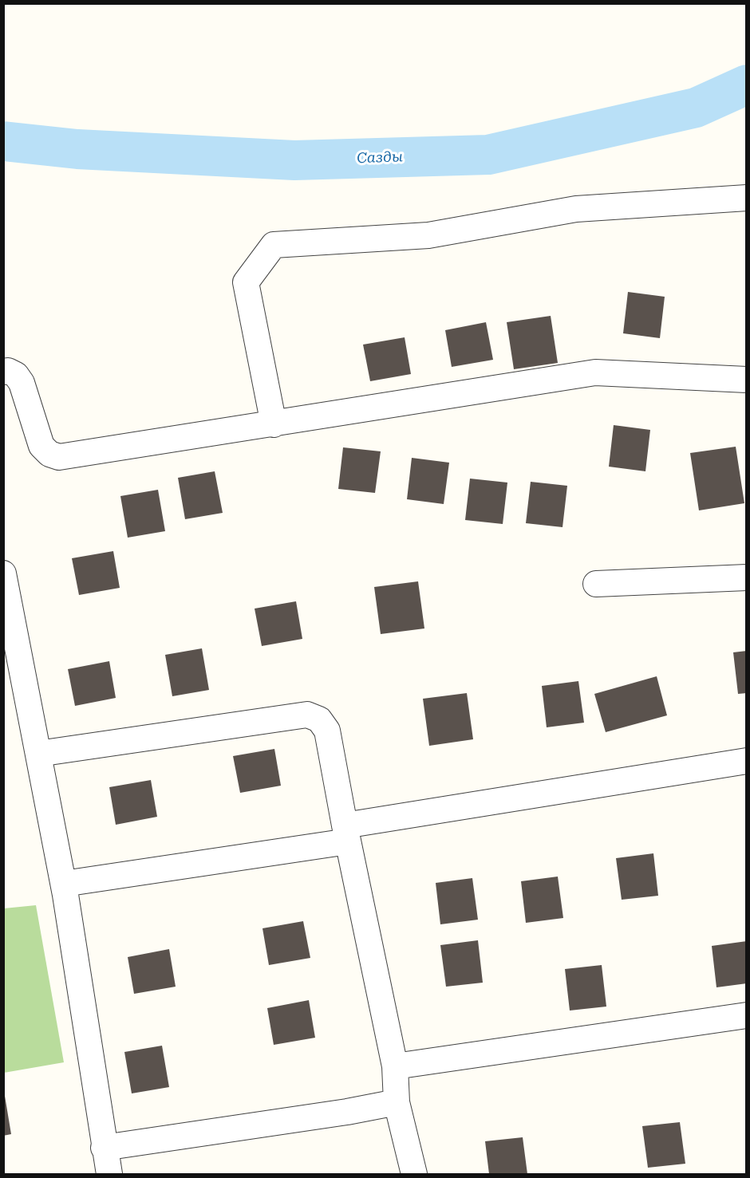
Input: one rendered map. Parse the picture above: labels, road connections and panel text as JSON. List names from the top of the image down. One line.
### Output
{"water":["Сазды"]}
